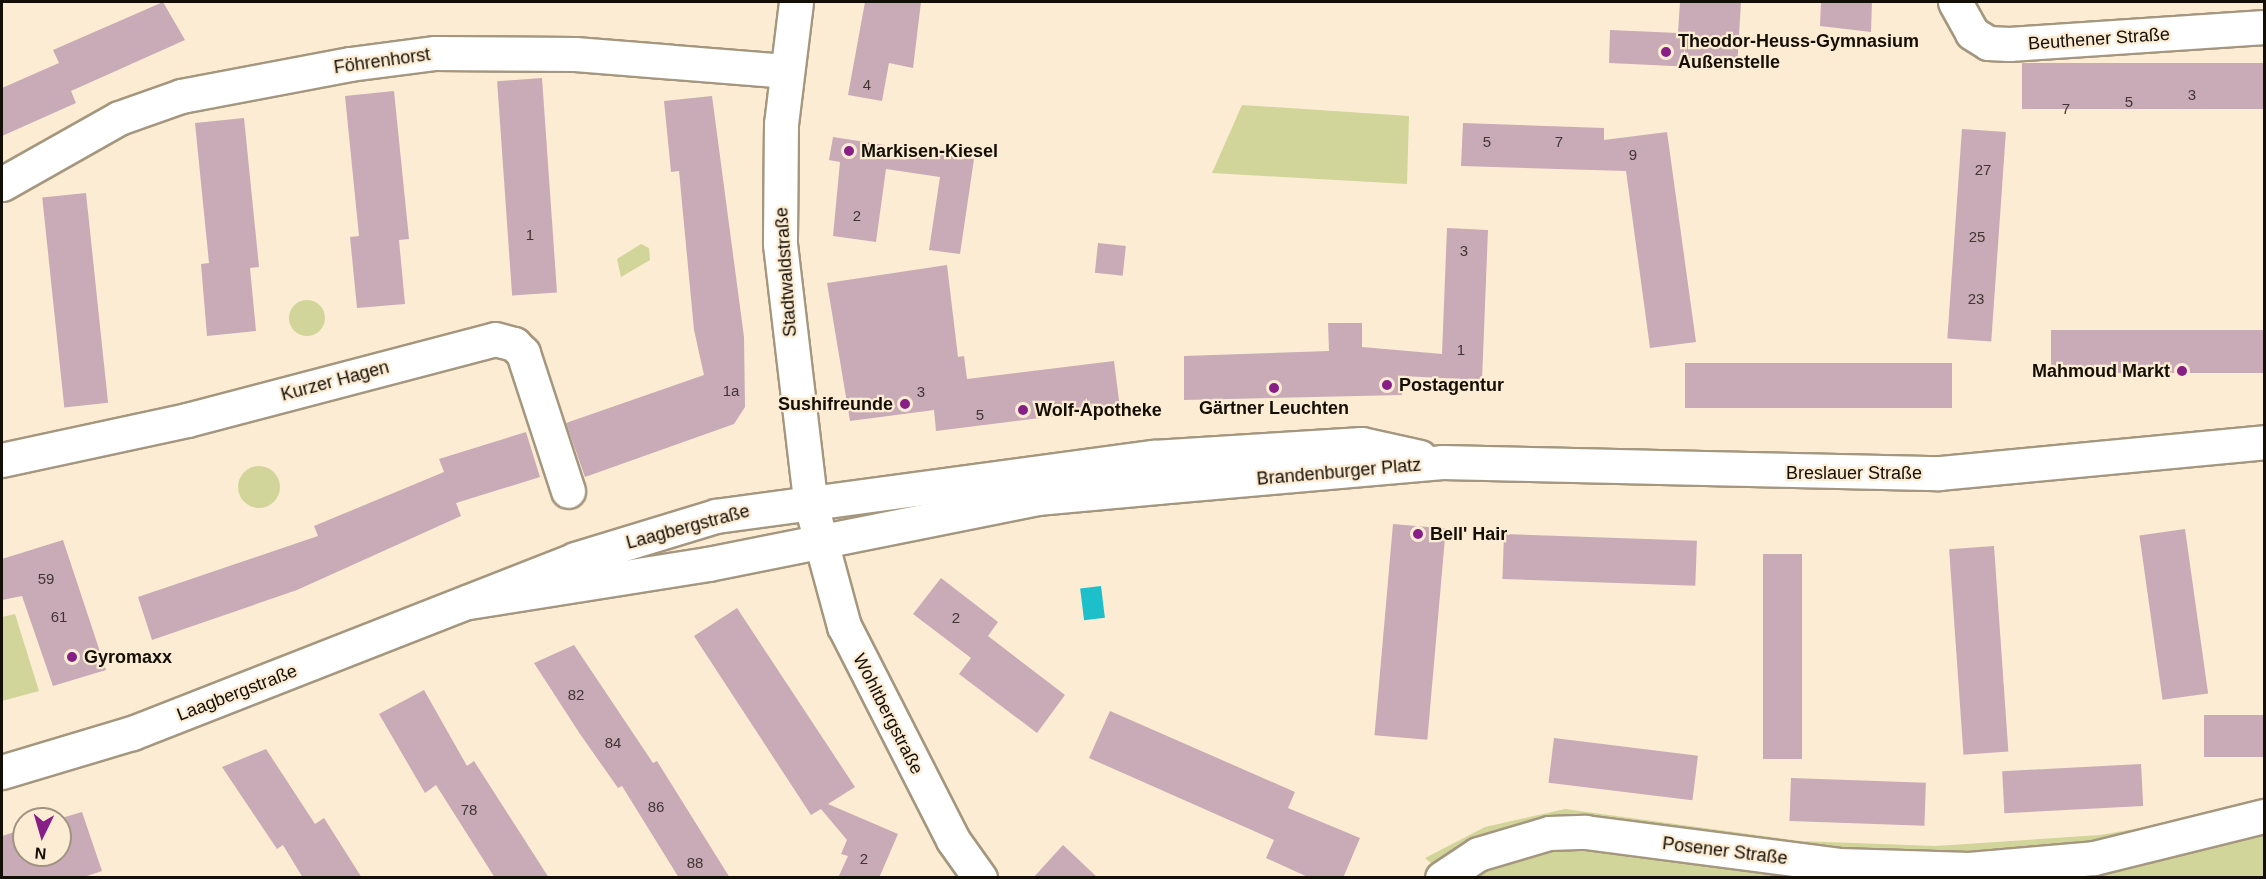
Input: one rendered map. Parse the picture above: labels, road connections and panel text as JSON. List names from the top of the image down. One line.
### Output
{"streets":{"street":["Beuthener Straße","Föhrenhorst","Stadtwaldstraße","Kurzer Hagen","Brandenburger Platz","Breslauer Straße","Laagbergstraße","Wohltbergstraße","Posener Straße"]},"crossings":[["Föhrenhorst","Stadtwaldstraße"],["Stadtwaldstraße","Brandenburger Platz"],["Stadtwaldstraße","Laagbergstraße"],["Stadtwaldstraße","Wohltbergstraße"],["Brandenburger Platz","Breslauer Straße"],["Brandenburger Platz","Laagbergstraße"],["Brandenburger Platz","Wohltbergstraße"],["Laagbergstraße","Wohltbergstraße"]],"places":["Theodor-Heuss-Gymnasium Außenstelle","Markisen-Kiesel","Mahmoud Markt","Postagentur","Gärtner Leuchten","Sushifreunde","Wolf-Apotheke","Bell' Hair","Gyromaxx"],"house_numbers":["4","3","5","7","5","7","9","27","2","1","25","3","23","1","1a","3","5","59","61","2","82","84","86","78","2","88"],"north":"bottom"}
